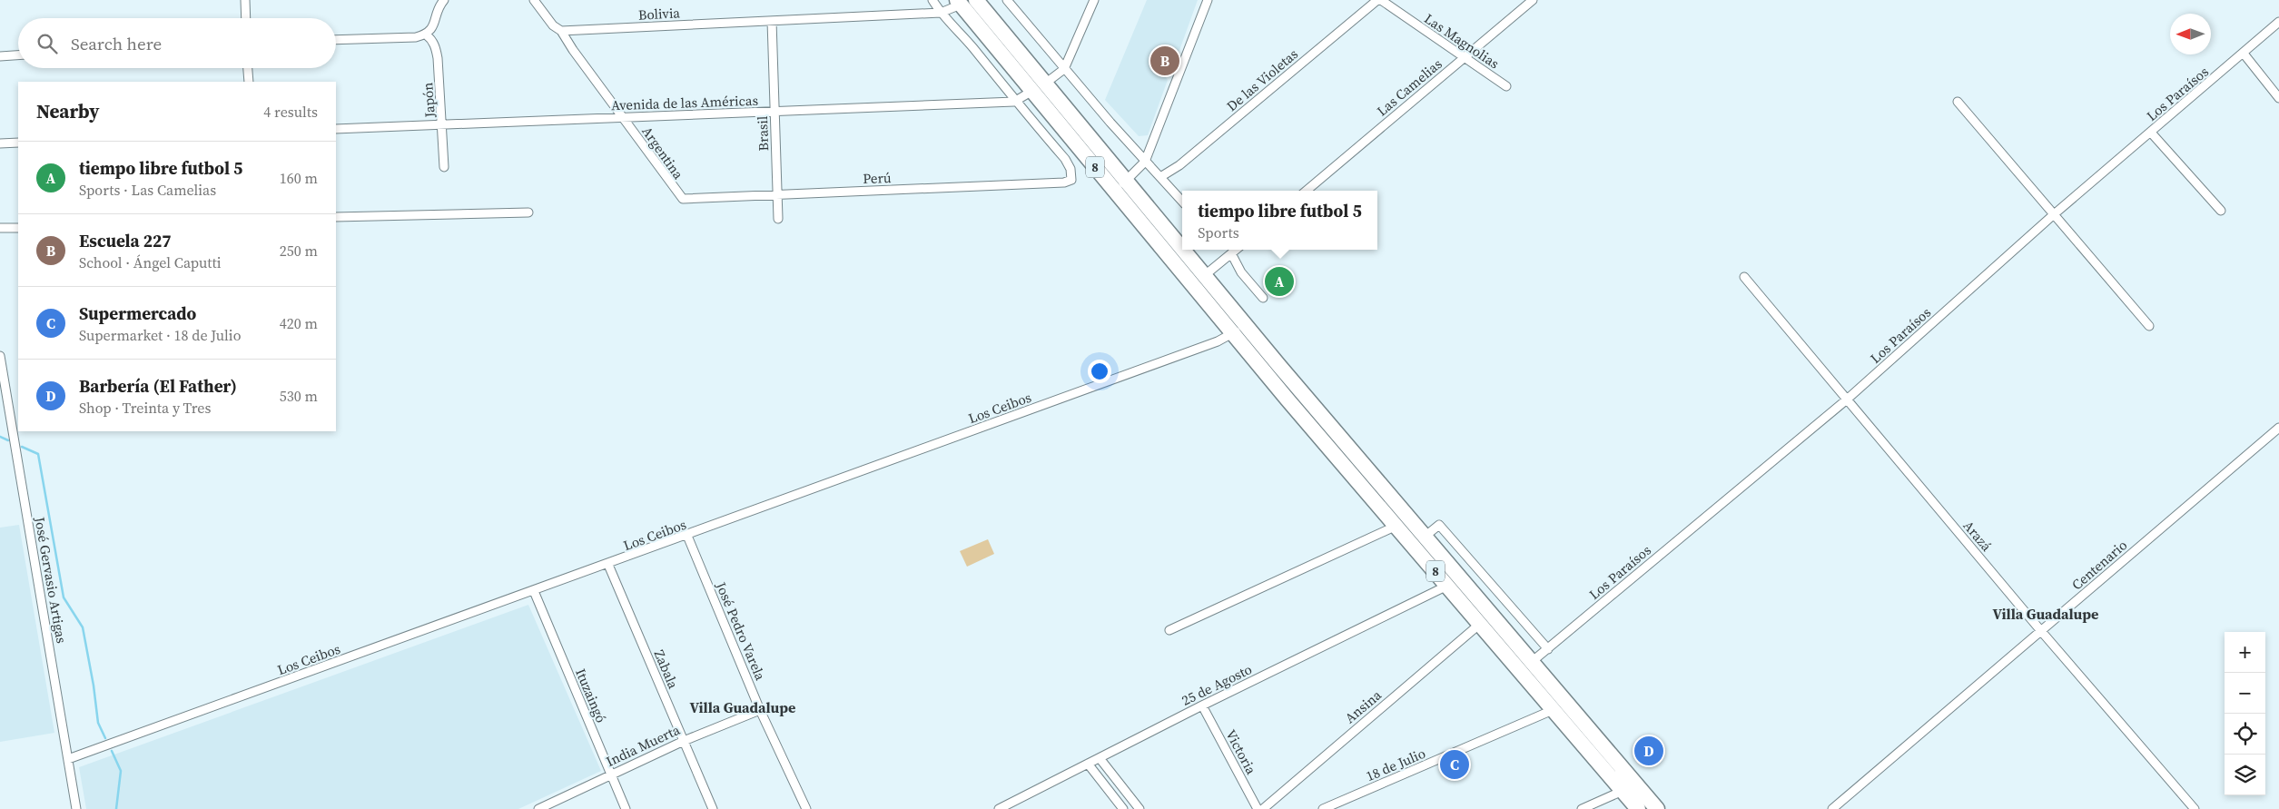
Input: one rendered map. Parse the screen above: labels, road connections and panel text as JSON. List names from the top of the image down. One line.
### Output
{"streets":{"highway":["8"],"street":["Bolivia","Las Magnolias","De las Violetas","Las Camelias","Los Paraísos","Japón","Avenida de las Américas","Brasil","Argentina","Perú","Los Ceibos","Arazá","Centenario","José Gervasio Artigas","José Pedro Varela","Zabala","25 de Agosto","Ituzaingó","Ansina","India Muerta","Victoria","18 de Julio"]},"crossings":[["Bolivia","Brasil"],["Bolivia","Argentina"],["Bolivia","8"],["Las Magnolias","De las Violetas"],["Las Magnolias","Las Camelias"],["Los Paraísos","8"],["Los Paraísos","Arazá"],["Japón","Avenida de las Américas"],["Avenida de las Américas","Brasil"],["Avenida de las Américas","Argentina"],["Avenida de las Américas","8"],["Avenida de las Américas","Perú"],["Brasil","Perú"],["Argentina","Perú"],["8","Los Ceibos"],["8","25 de Agosto"],["8","Ansina"],["8","18 de Julio"],["Los Ceibos","José Gervasio Artigas"],["Los Ceibos","José Pedro Varela"],["Los Ceibos","Zabala"],["Los Ceibos","Ituzaingó"],["Arazá","Centenario"],["José Pedro Varela","India Muerta"],["Zabala","India Muerta"],["25 de Agosto","Victoria"],["Ituzaingó","India Muerta"]],"districts":["Villa Guadalupe","Villa Guadalupe"],"north":"left","page":{"search":"Search here","pins":["B","A","D","C"],"heading":["Nearby","4 results"],"list":[{"mark":"A","name":"tiempo libre futbol 5","note":"Sports · Las Camelias","value":"160 m"},{"mark":"B","name":"Escuela 227","note":"School · Ángel Caputti","value":"250 m"},{"mark":"C","name":"Supermercado","note":"Supermarket · 18 de Julio","value":"420 m"},{"mark":"D","name":"Barbería (El Father)","note":"Shop · Treinta y Tres","value":"530 m"}],"popup":["tiempo libre futbol 5","Sports"],"map_buttons":["+","−"]}}
